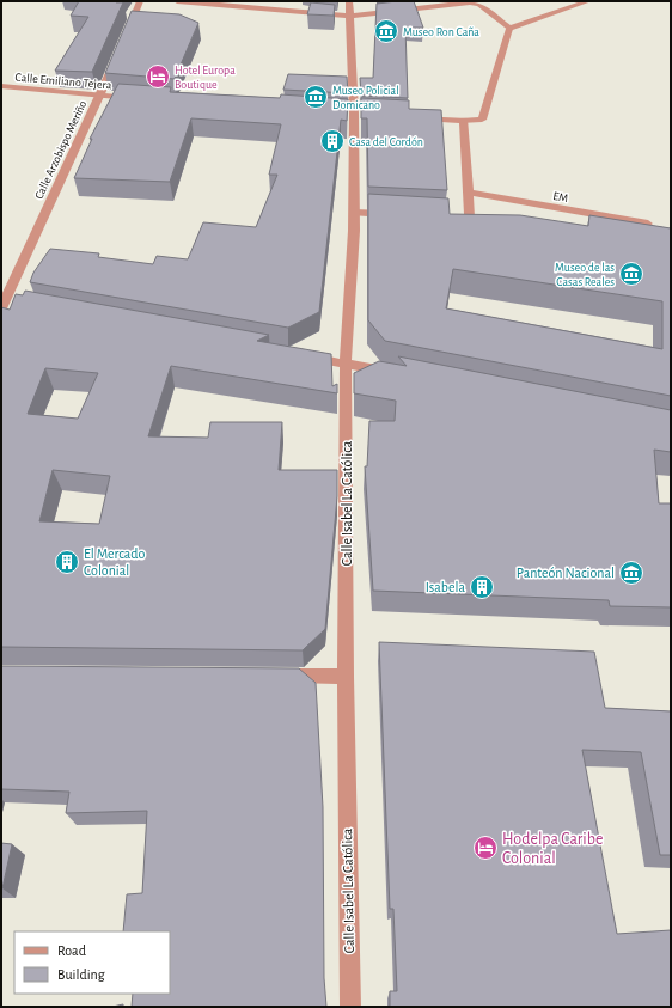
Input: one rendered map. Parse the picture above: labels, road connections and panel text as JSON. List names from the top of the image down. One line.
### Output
{"streets":{"street":["Calle Emiliano Tejera","Calle Arzobispo Meriño","EM","Calle Isabel La Católica"]},"crossings":[["Calle Emiliano Tejera","Calle Arzobispo Meriño"]],"places":{"museum":["Museo Ron Caña","Museo Policial Domicano","Museo de las Casas Reales","Panteón Nacional"],"hotel":["Hotel Europa Boutique","Hodelpa Caribe Colonial"],"building":["Casa del Cordón","El Mercado Colonial","Isabela"]},"legend":["Road","Building"]}
